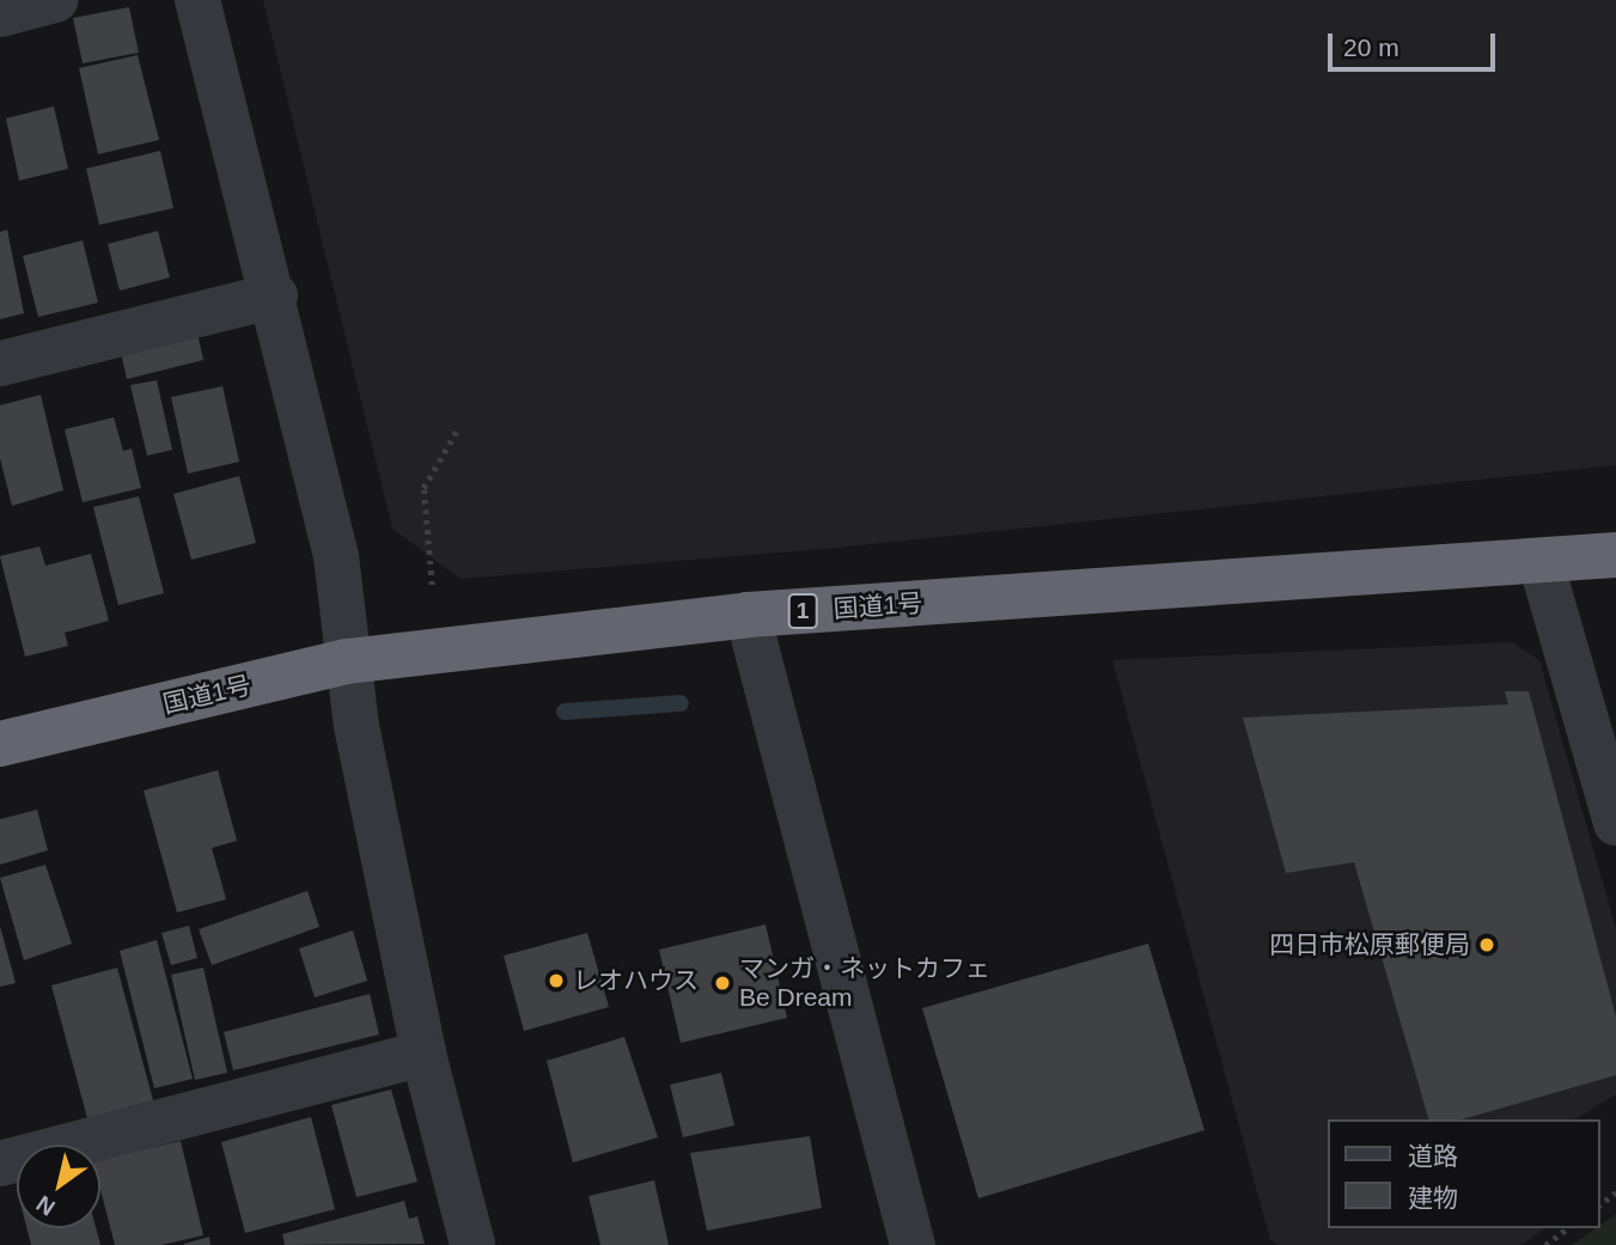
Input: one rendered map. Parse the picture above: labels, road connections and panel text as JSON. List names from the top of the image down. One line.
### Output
{"streets":{"highway":["国道1号","1"]},"places":["四日市松原郵便局","レオハウス","マンガ・ネットカフェ Be Dream"],"legend":["道路","建物"],"scale_bar":"20 m","north":"bottom left"}
